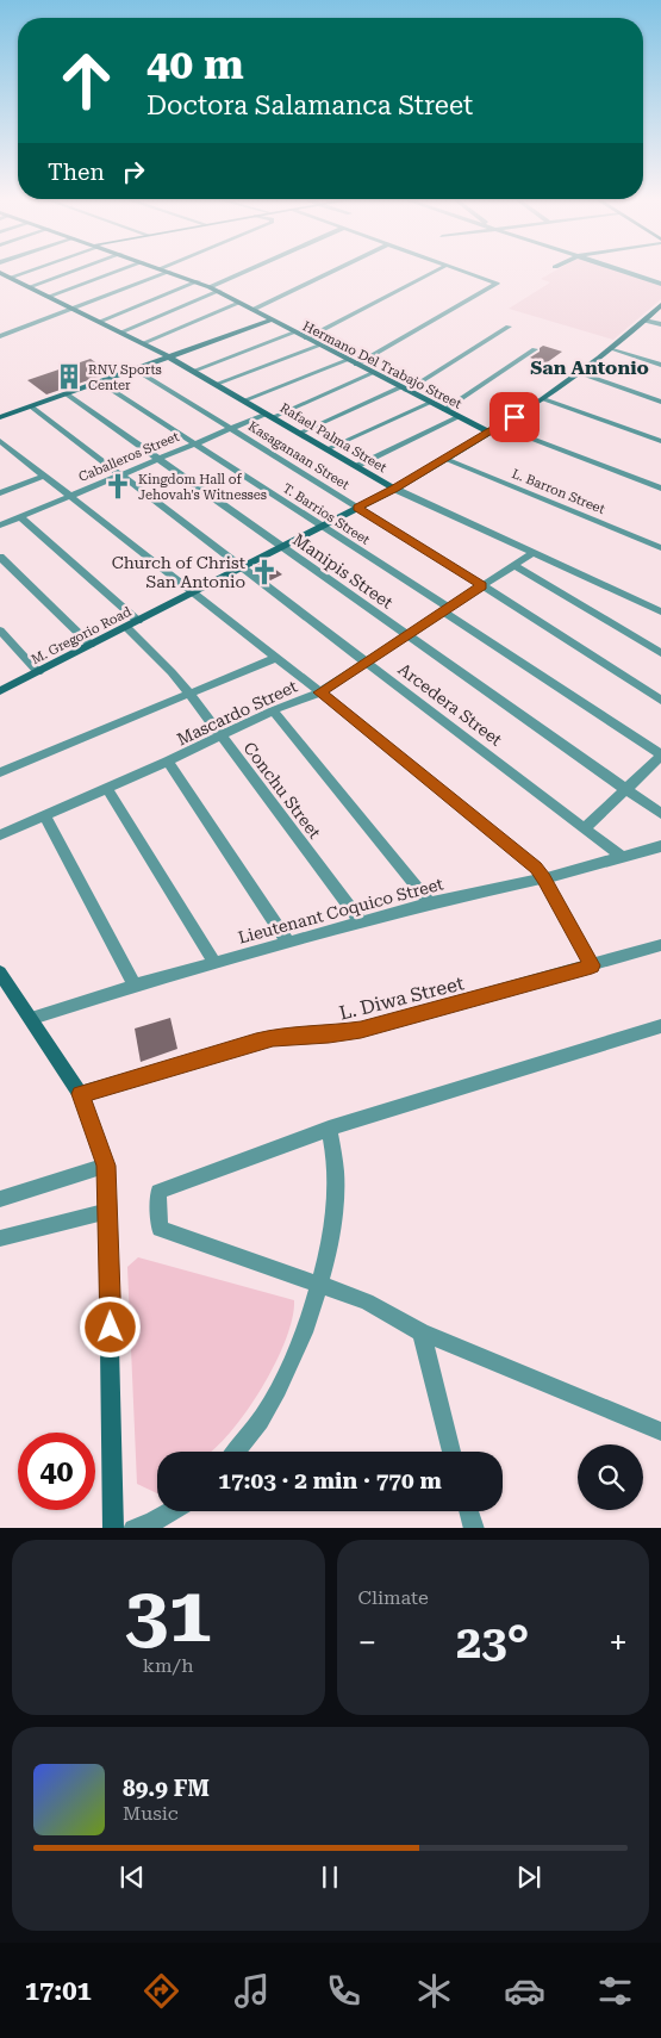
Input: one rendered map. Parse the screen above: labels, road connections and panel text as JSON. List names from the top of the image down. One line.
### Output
{"streets":{"street":["Hermano Del Trabajo Street","Rafael Palma Street","Kasaganaan Street","Caballeros Street","L. Barron Street","T. Barrios Street","Manipis Street","M. Gregorio Road","Arcedera Street","Mascardo Street","Conchu Street","Lieutenant Coquico Street","L. Diwa Street"]},"crossings":[["Hermano Del Trabajo Street","Caballeros Street"],["Hermano Del Trabajo Street","M. Gregorio Road"],["Rafael Palma Street","Caballeros Street"],["Rafael Palma Street","M. Gregorio Road"],["Rafael Palma Street","Mascardo Street"],["Kasaganaan Street","Caballeros Street"],["Kasaganaan Street","M. Gregorio Road"],["Kasaganaan Street","Mascardo Street"],["Caballeros Street","T. Barrios Street"],["Caballeros Street","Manipis Street"],["Caballeros Street","Arcedera Street"],["L. Barron Street","M. Gregorio Road"],["T. Barrios Street","M. Gregorio Road"],["T. Barrios Street","Mascardo Street"],["Manipis Street","M. Gregorio Road"],["Manipis Street","Mascardo Street"],["M. Gregorio Road","Arcedera Street"],["M. Gregorio Road","Conchu Street"],["Arcedera Street","Mascardo Street"],["Arcedera Street","Lieutenant Coquico Street"],["Mascardo Street","Conchu Street"],["Conchu Street","Lieutenant Coquico Street"]],"districts":["San Antonio"],"places":{"building":["RNV Sports Center"],"church":["Kingdom Hall of Jehovah's Witnesses","Church of Christ San Antonio"]},"page":{"turn":["40 m","Doctora Salamanca Street"],"then":"Then","limit":"40","trip":"17:03 · 2 min · 770 m","tile":[["31","km/h"],"Climate"],"heat":["−","23°","+"],"song":["89.9 FM","Music"],"tabs":"17:01"}}
